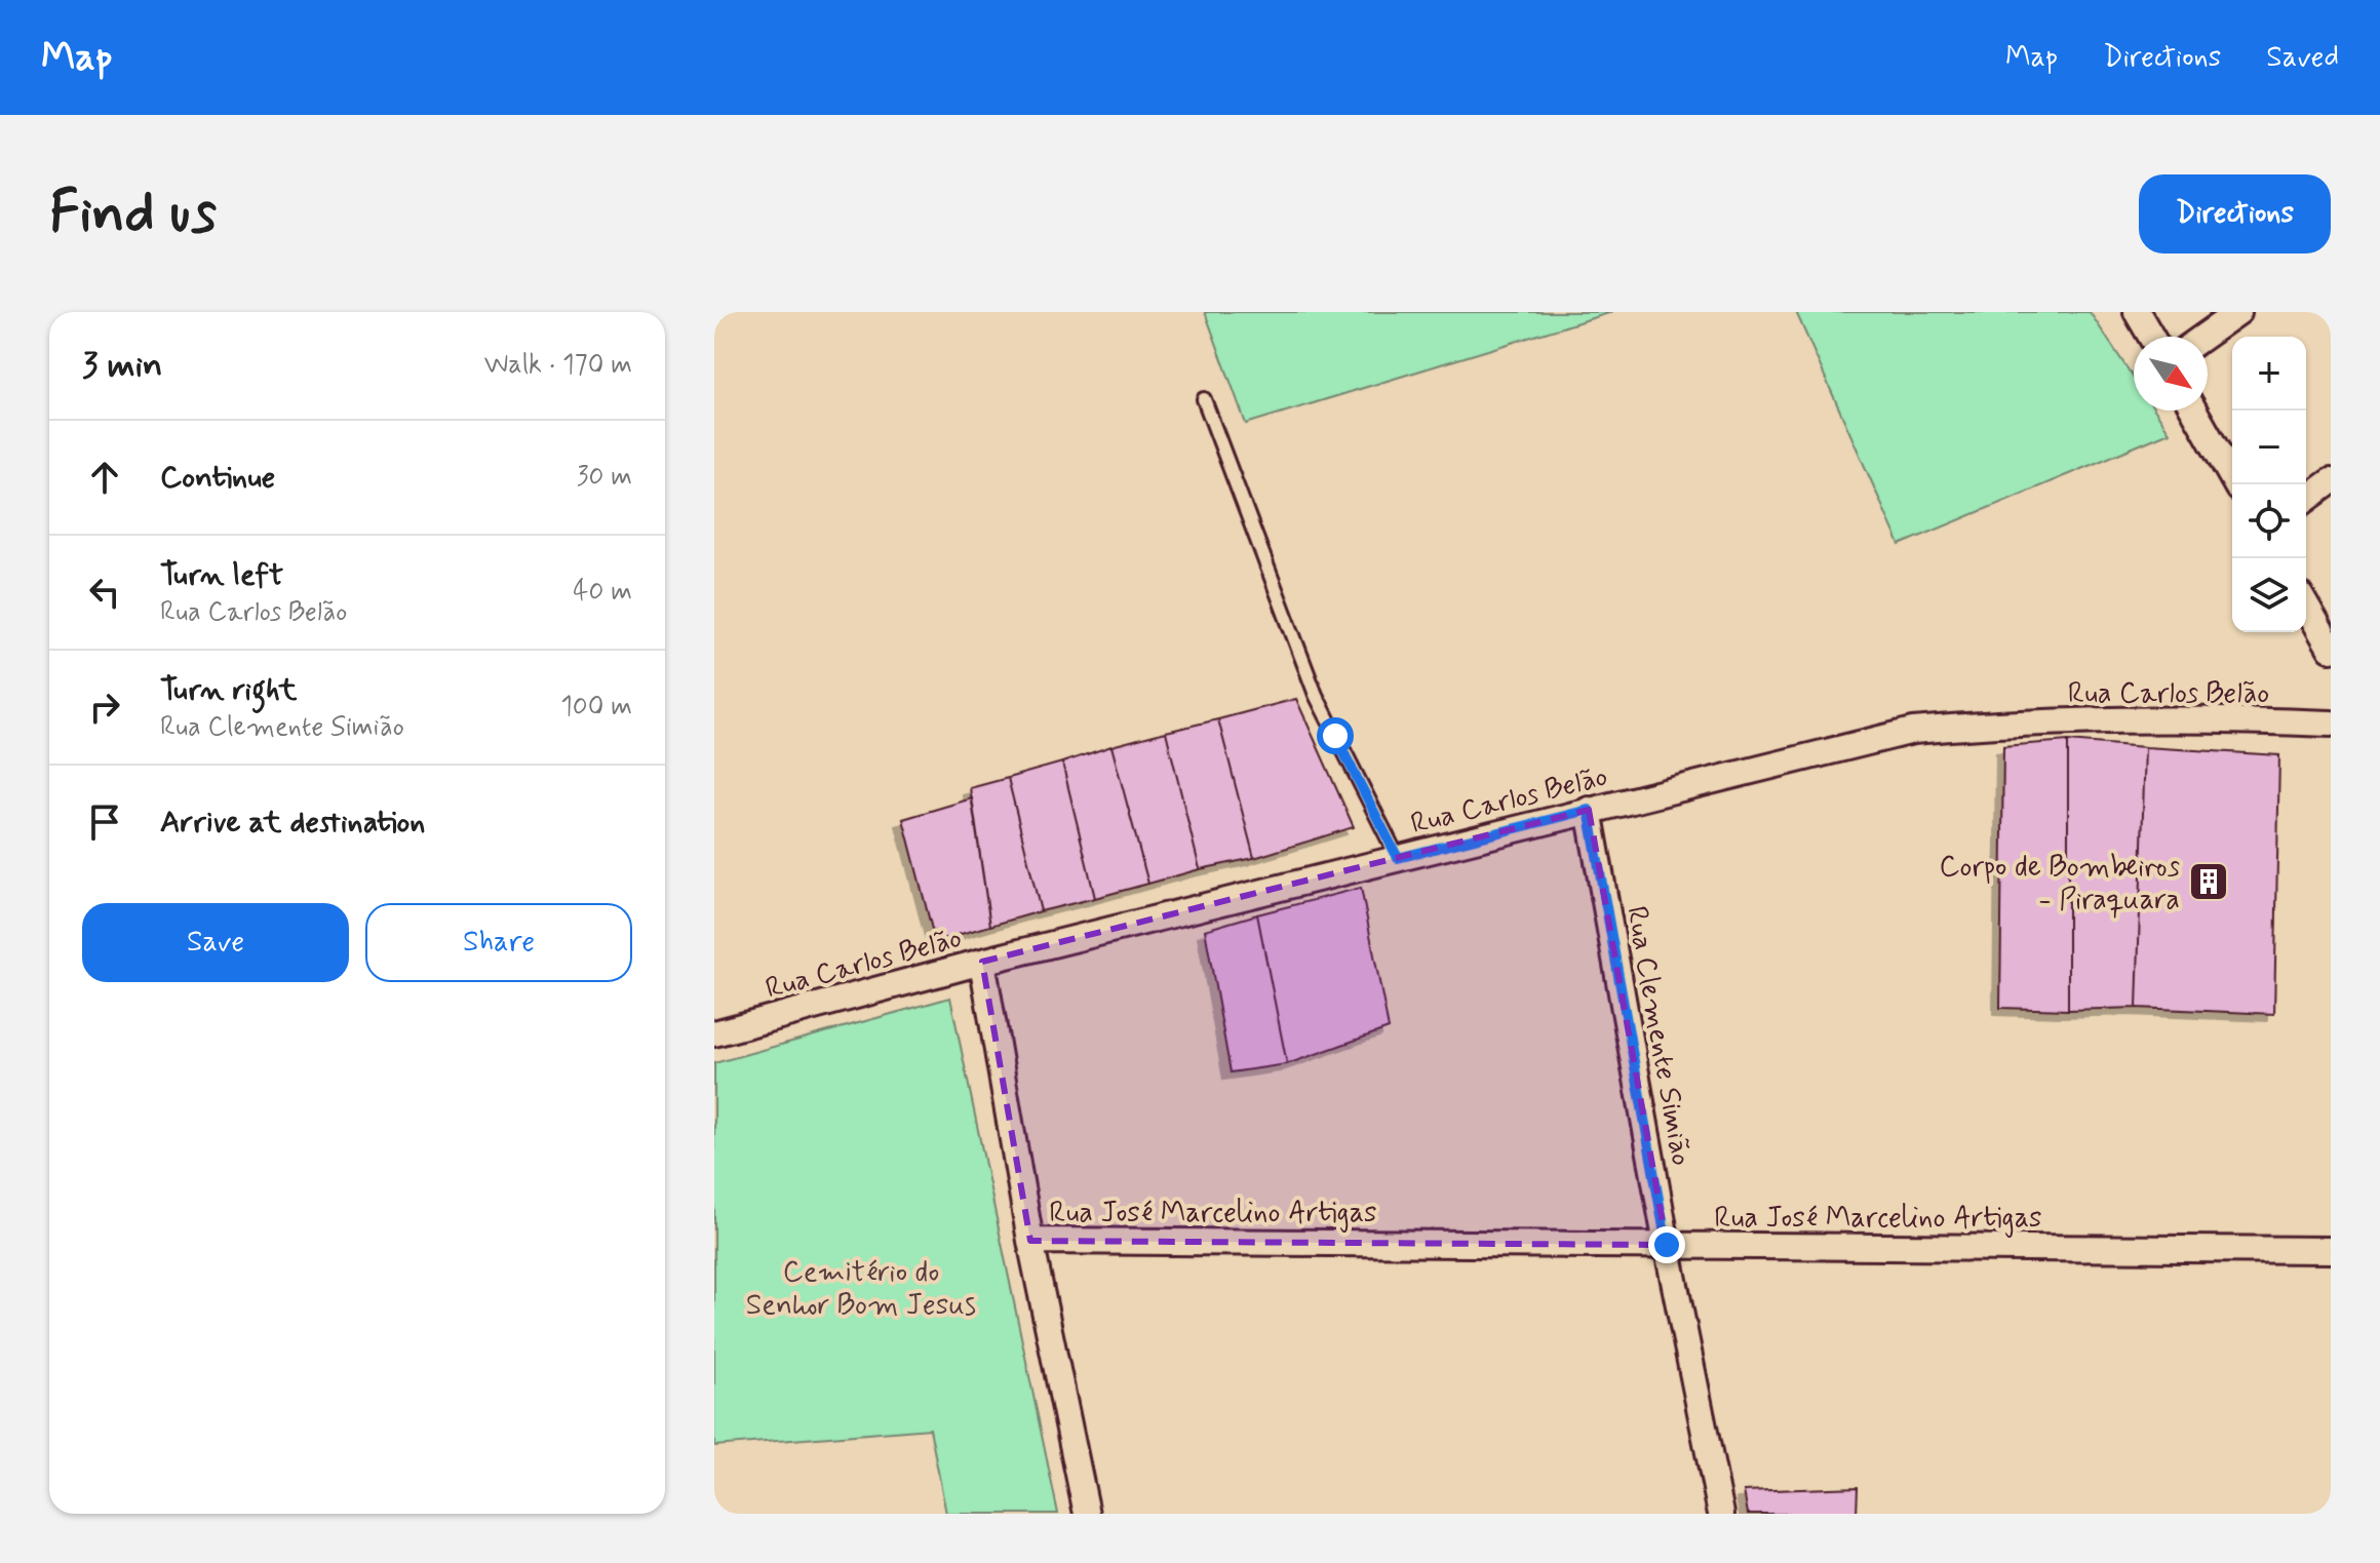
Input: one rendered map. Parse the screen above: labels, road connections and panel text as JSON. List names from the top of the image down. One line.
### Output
{"streets":{"street":["Rua Carlos Belão","Rua Clemente Simião","Rua José Marcelino Artigas"]},"crossings":[["Rua Carlos Belão","Rua Clemente Simião"],["Rua Clemente Simião","Rua José Marcelino Artigas"]],"parks":["Cemitério do Senhor Bom Jesus"],"places":{"building":["Corpo de Bombeiros - Piraquara"]},"north":"bottom right","page":{"header":"Map","nav":["Map","Directions","Saved"],"buttons":["Directions",["Save","Share"]],"title":"Find us","heading":["3 min","Walk · 170 m"],"map_buttons":["+","−"],"list":[["Continue","30 m"],["Turn left","Rua Carlos Belão","40 m"],["Turn right","Rua Clemente Simião","100 m"],"Arrive at destination"]}}
